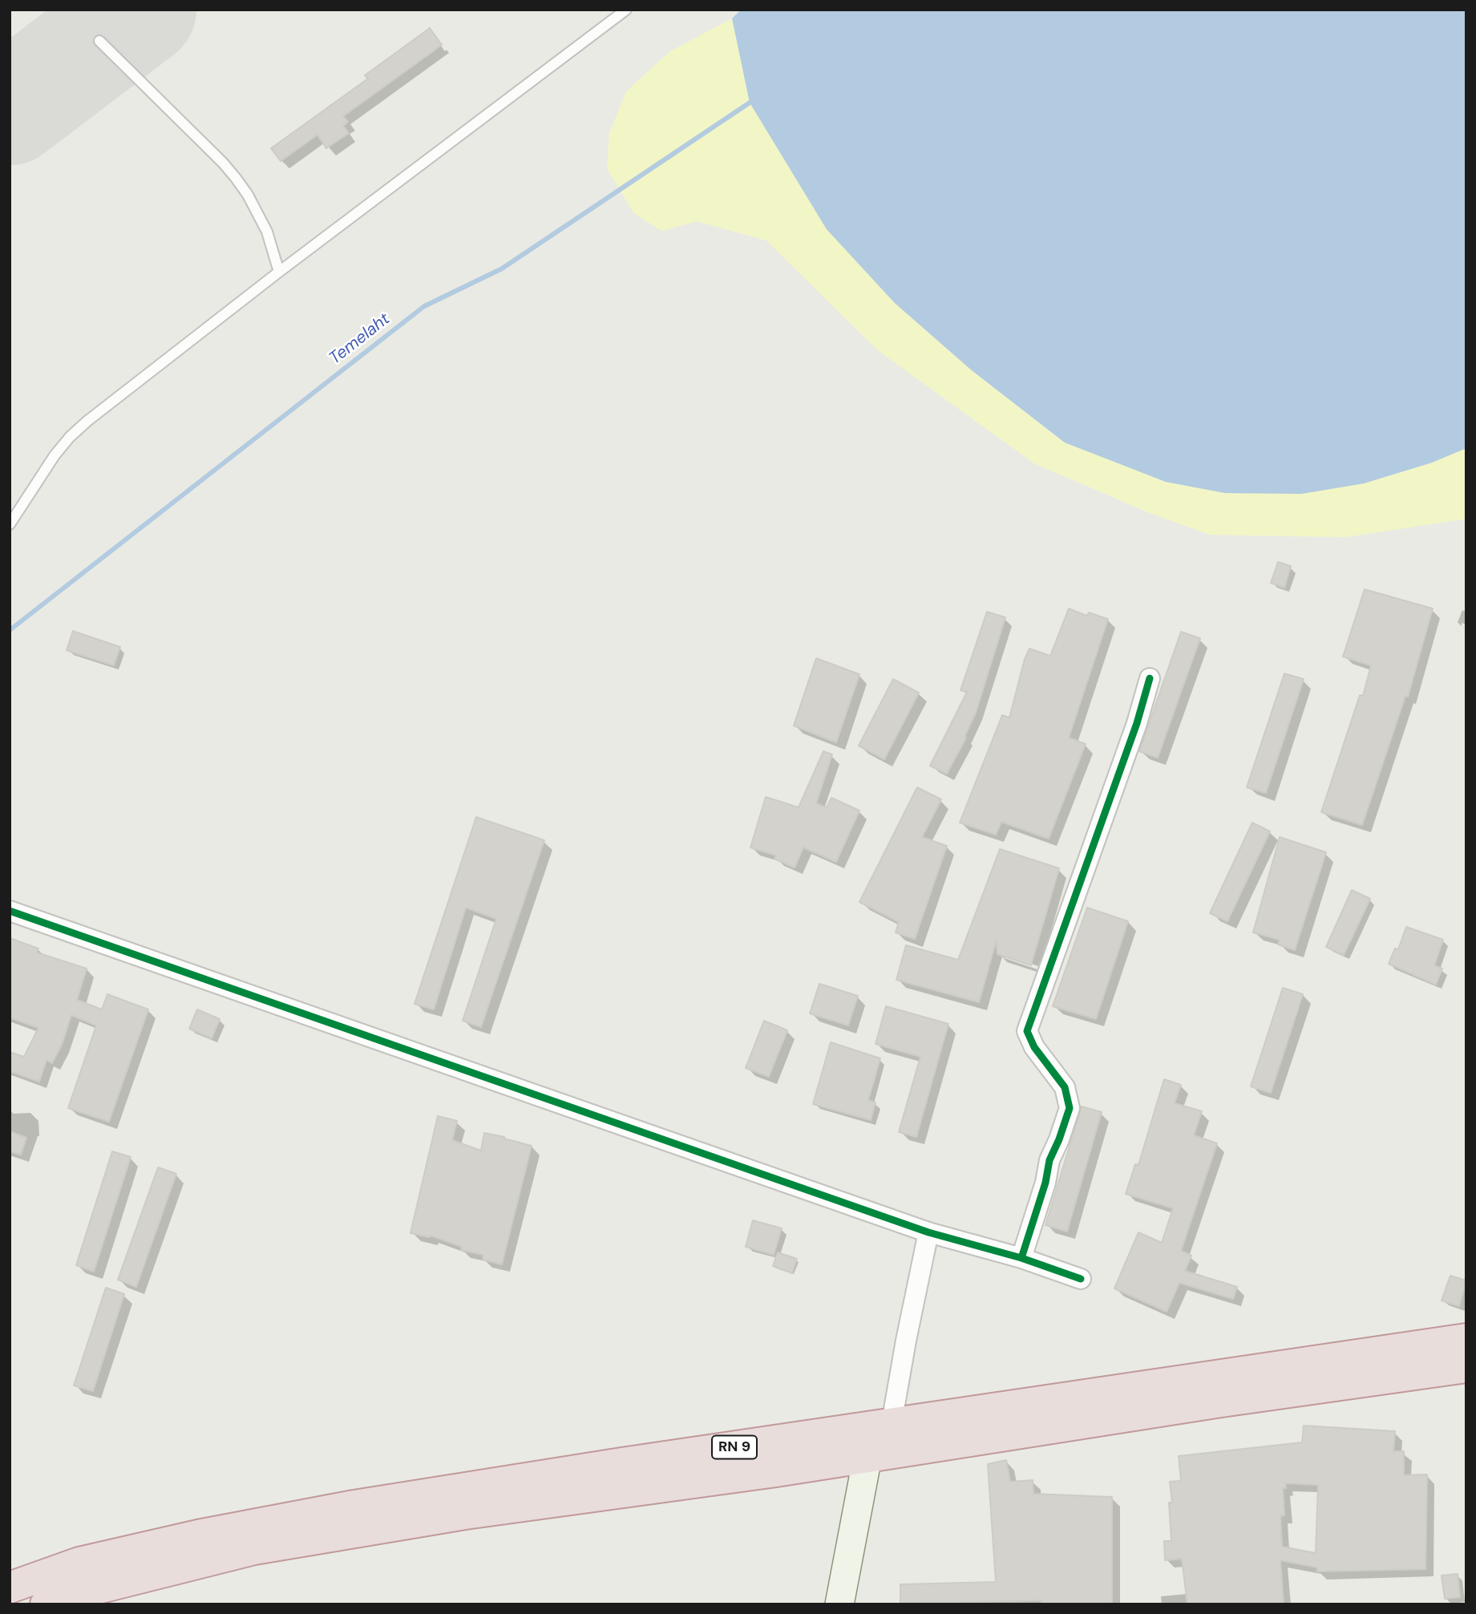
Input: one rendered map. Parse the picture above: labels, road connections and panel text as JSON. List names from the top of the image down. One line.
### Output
{"streets":{"highway":["RN 9"]},"water":["Temelaht"]}
